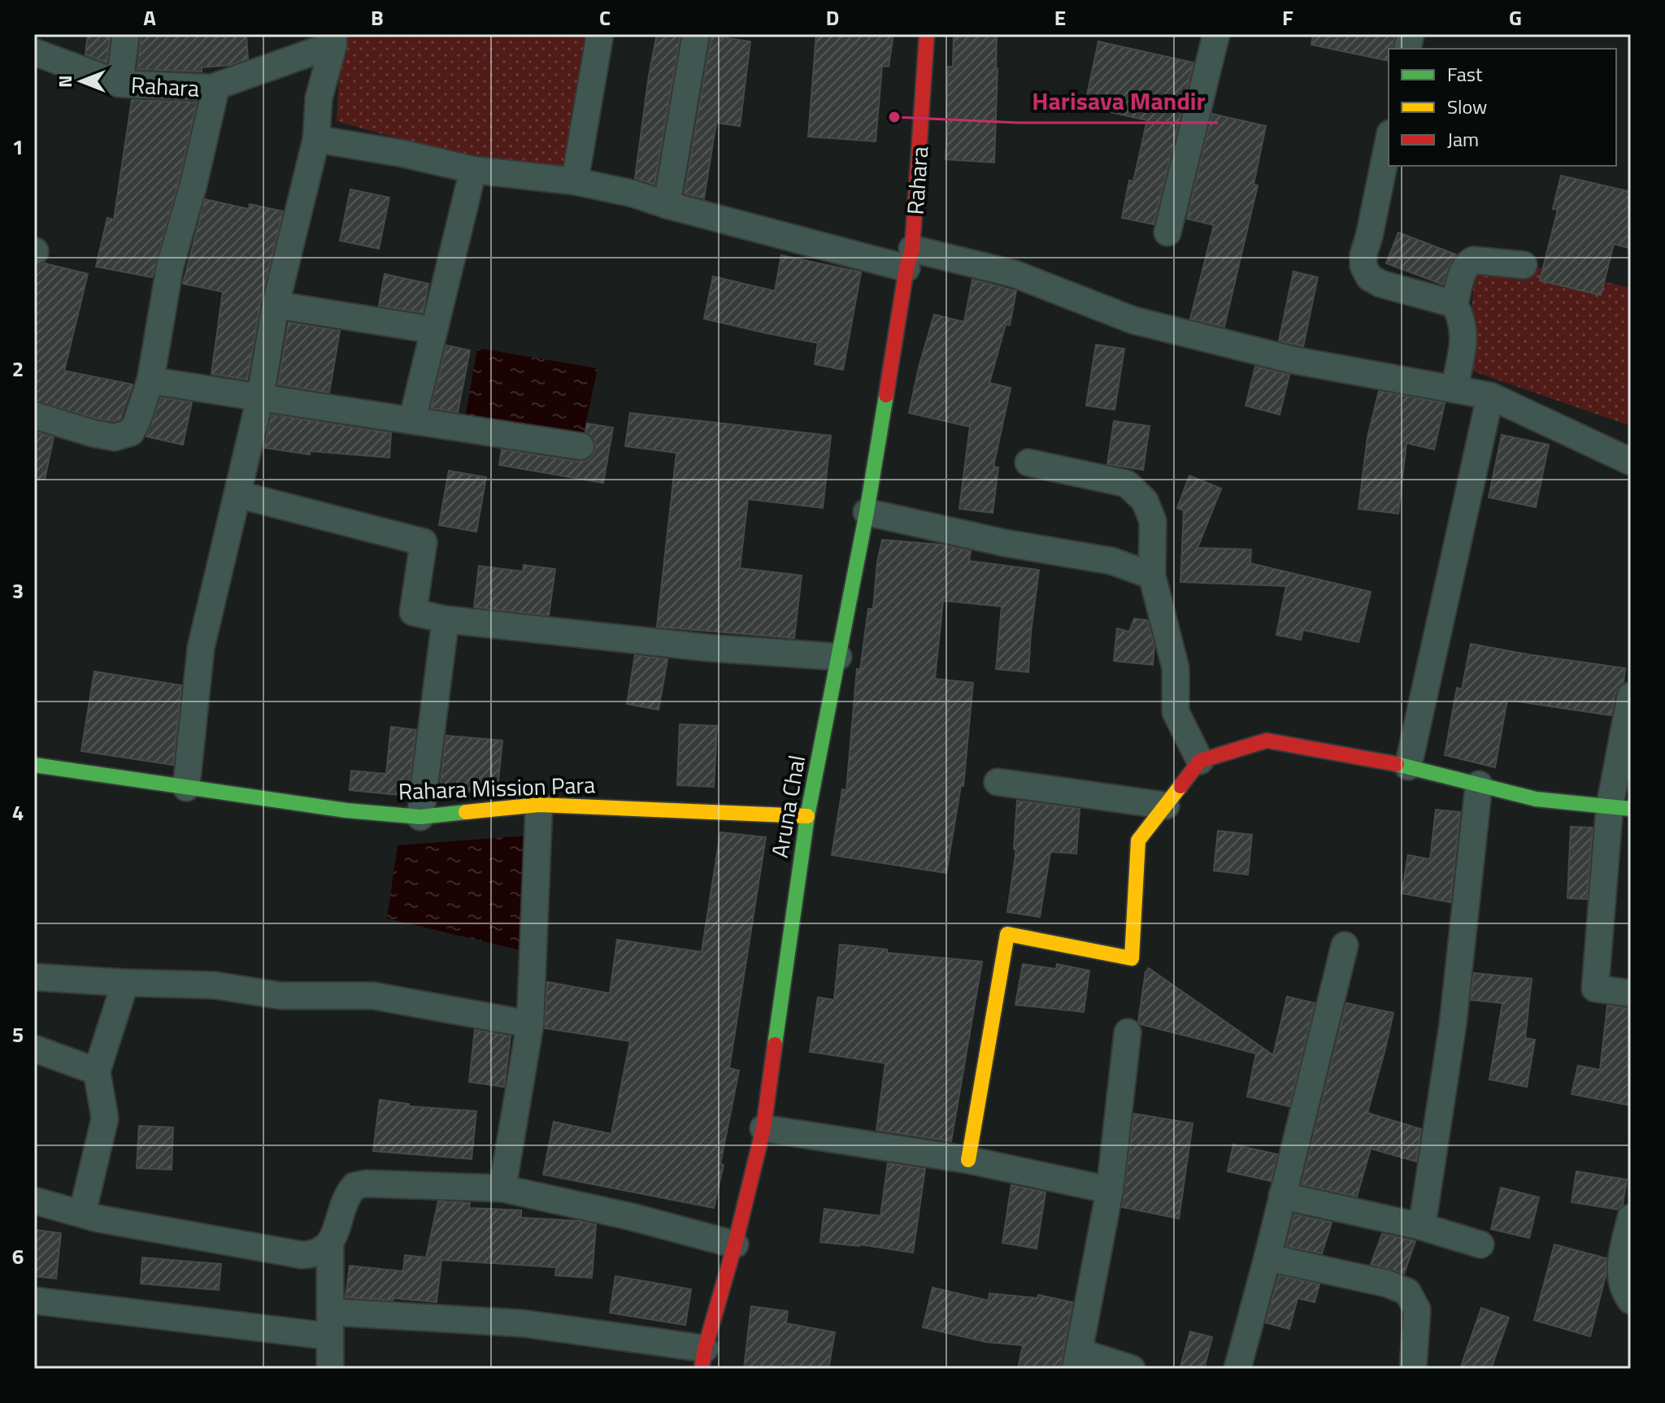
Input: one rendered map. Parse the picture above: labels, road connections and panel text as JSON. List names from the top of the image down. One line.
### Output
{"streets":{"street":["Rahara","Rahara Mission Para","Aruna Chal"]},"crossings":[["Rahara","Rahara Mission Para"],["Rahara","Aruna Chal"],["Rahara Mission Para","Aruna Chal"]],"places":["Harisava Mandir"],"legend":["Fast","Slow","Jam"],"north":"left","grid":{"columns":["A","B","C","D","E","F","G"],"rows":["1","2","3","4","5","6"]}}
